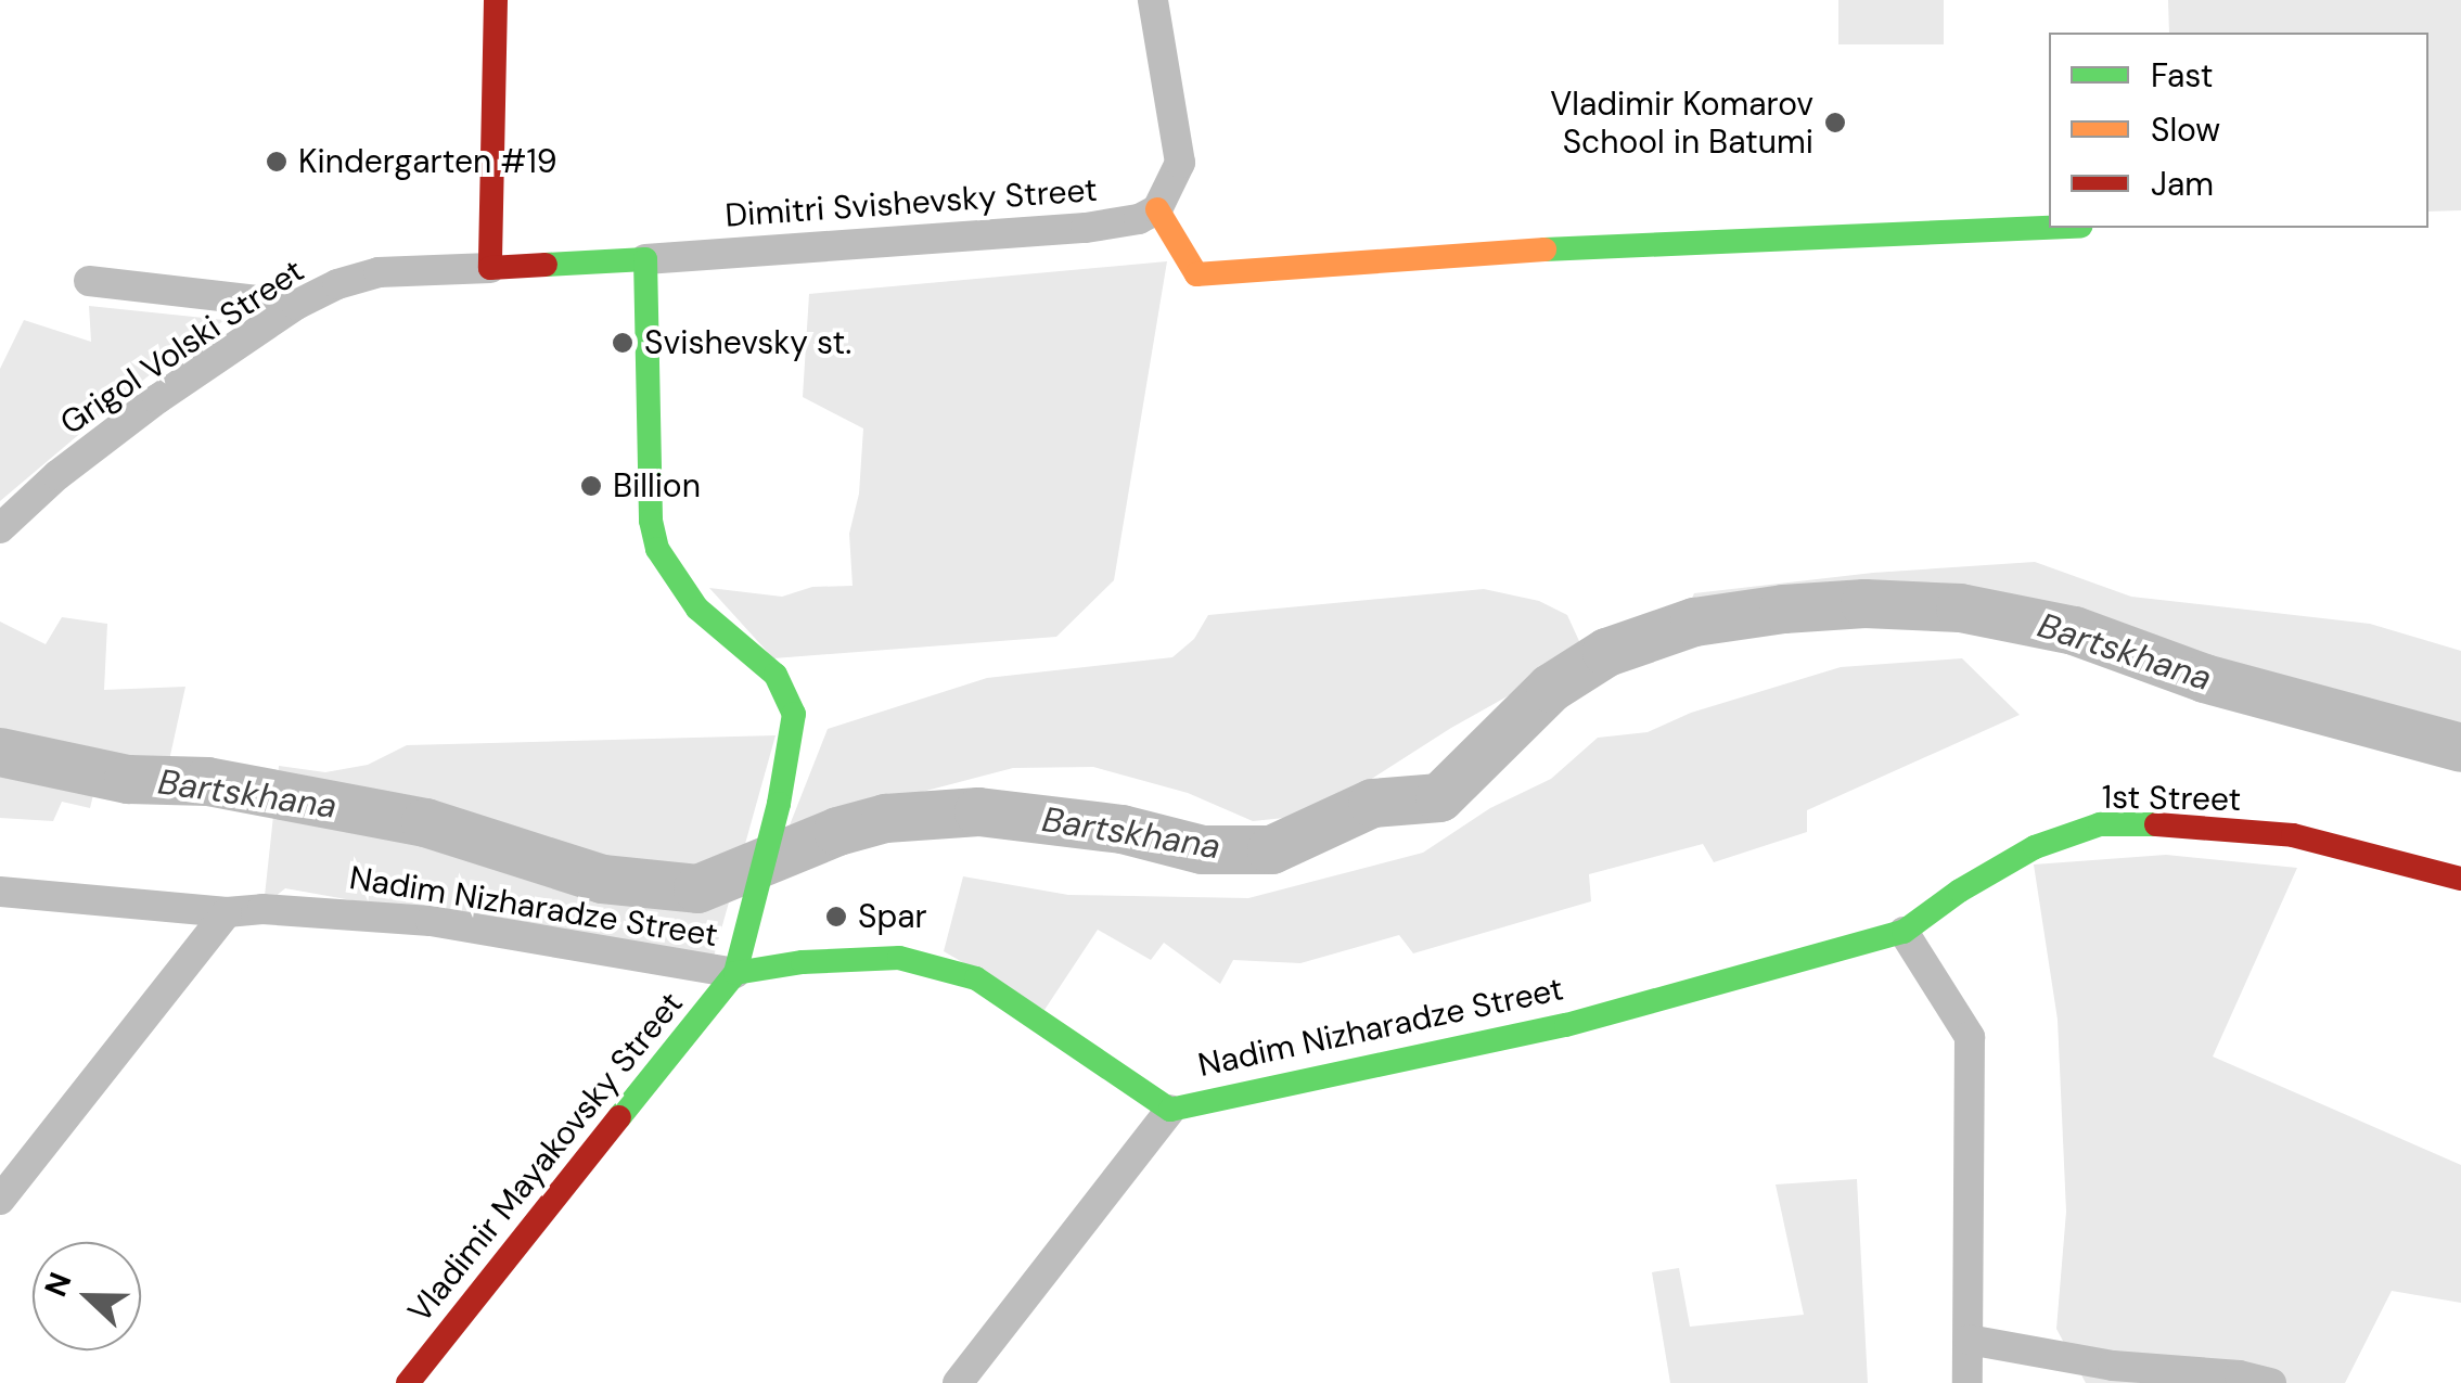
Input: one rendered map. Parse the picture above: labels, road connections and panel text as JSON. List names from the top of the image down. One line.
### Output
{"streets":{"main road":["Dimitri Svishevsky Street","1st Street","Nadim Nizharadze Street","Vladimir Mayakovsky Street"],"street":["Grigol Volski Street"]},"crossings":[["Dimitri Svishevsky Street","Grigol Volski Street"],["1st Street","Nadim Nizharadze Street"],["Nadim Nizharadze Street","Vladimir Mayakovsky Street"]],"water":["Bartskhana"],"places":["Vladimir Komarov School in Batumi","Kindergarten #19","Svishevsky st.","Billion","Spar"],"legend":["Fast","Slow","Jam"],"north":"left"}
